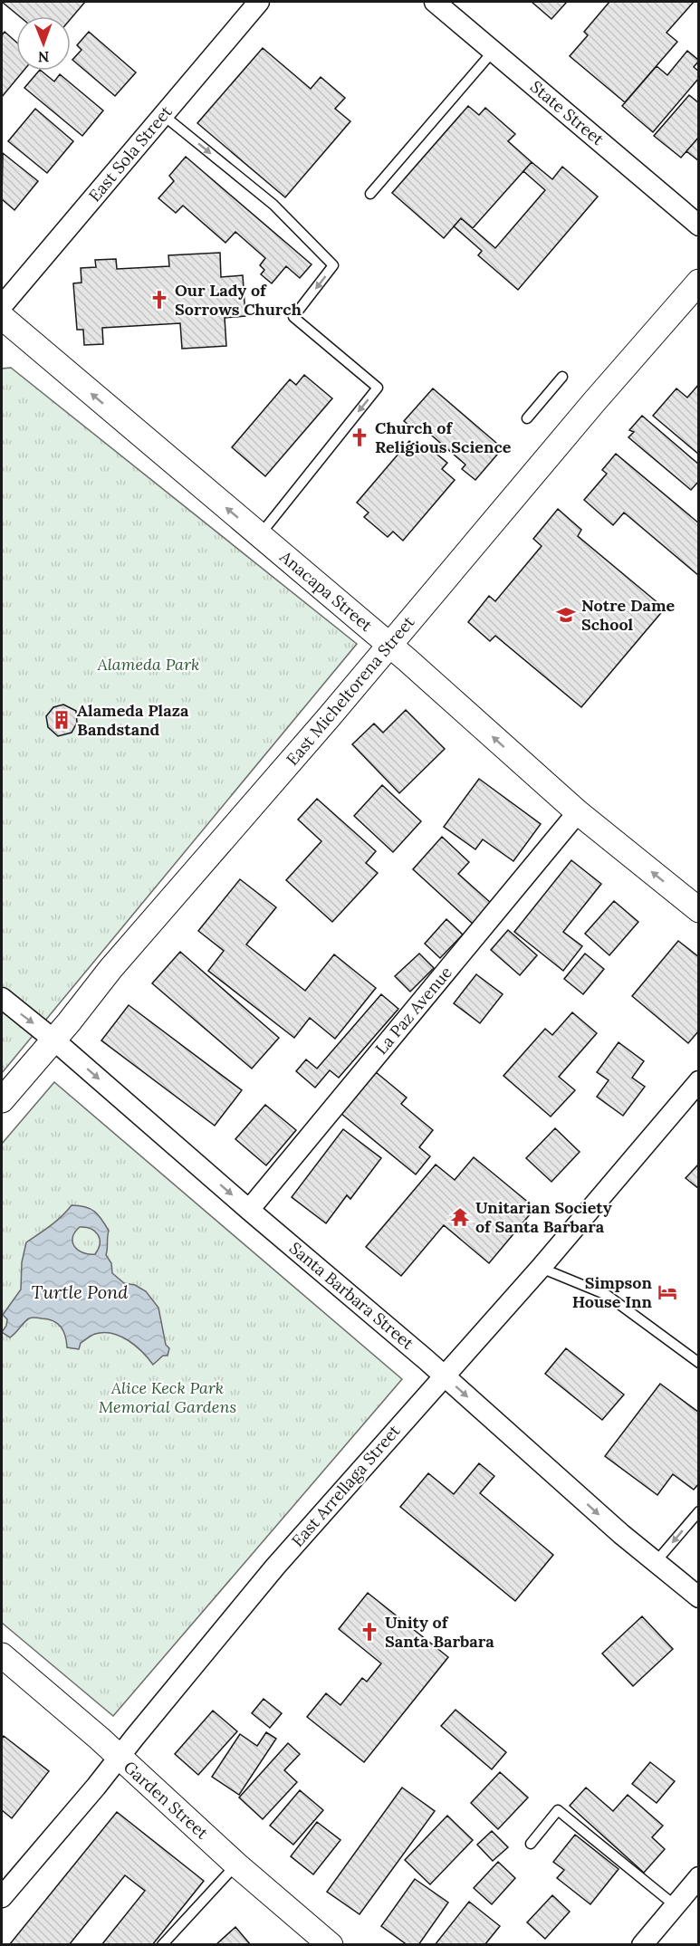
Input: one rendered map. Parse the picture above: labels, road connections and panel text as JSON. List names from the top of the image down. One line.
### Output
{"streets":{"street":["State Street","East Sola Street","Anacapa Street","East Micheltorena Street","La Paz Avenue","Santa Barbara Street","East Arrellaga Street","Garden Street"]},"crossings":[["Anacapa Street","East Micheltorena Street"],["Anacapa Street","La Paz Avenue"],["East Micheltorena Street","Santa Barbara Street"],["La Paz Avenue","Santa Barbara Street"],["Santa Barbara Street","East Arrellaga Street"],["East Arrellaga Street","Garden Street"]],"one_way":["Anacapa Street","Santa Barbara Street"],"water":["Turtle Pond"],"parks":["Alameda Park","Alice Keck Park Memorial Gardens"],"places":{"church":["Our Lady of Sorrows Church","Church of Religious Science","Unity of Santa Barbara"],"school or university":["Notre Dame School"],"building":["Alameda Plaza Bandstand"],"temple":["Unitarian Society of Santa Barbara"],"hotel":["Simpson House Inn"]},"north":"bottom"}
